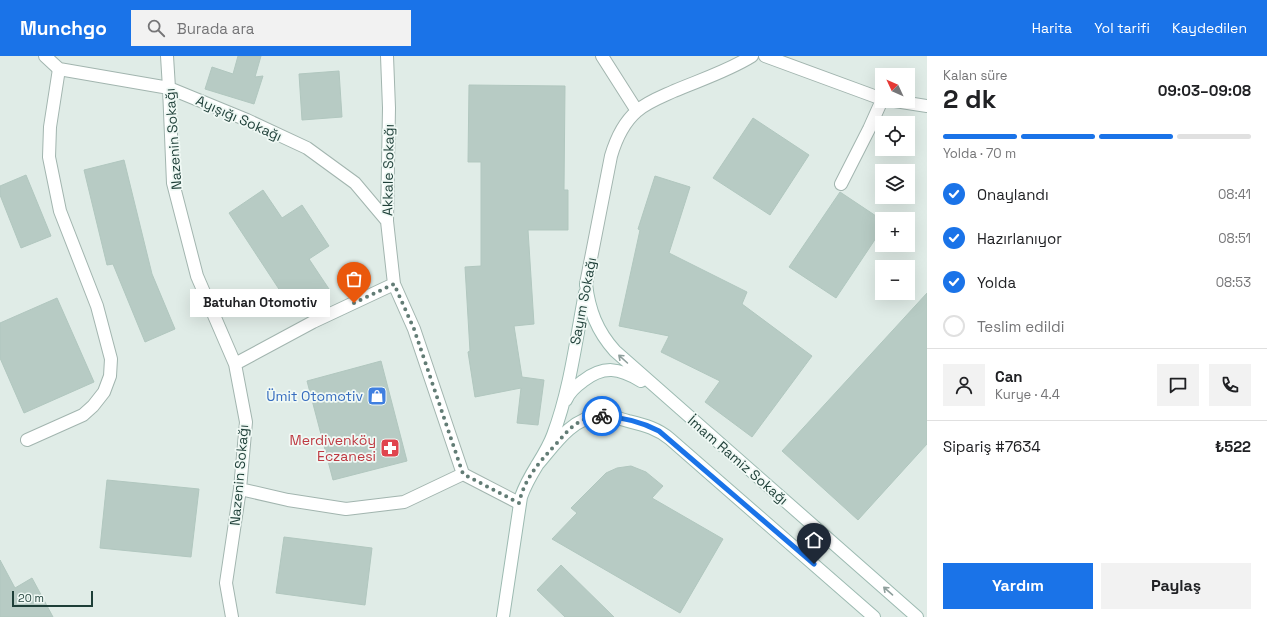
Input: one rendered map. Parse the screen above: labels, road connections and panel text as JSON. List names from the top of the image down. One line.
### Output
{"streets":{"street":["Ayışığı Sokağı","Nazenin Sokağı","Akkale Sokağı","Sayım Sokağı","İmam Ramiz Sokağı"]},"crossings":[["Ayışığı Sokağı","Nazenin Sokağı"],["Ayışığı Sokağı","Akkale Sokağı"],["Sayım Sokağı","İmam Ramiz Sokağı"]],"one_way":["İmam Ramiz Sokağı"],"places":{"other":["Batuhan Otomotiv"],"shop":["Ümit Otomotiv"],"pharmacy":["Merdivenköy Eczanesi"]},"scale_bar":"20 m","north":"top left","page":{"header":"Munchgo","search":"Burada ara","nav":["Harita","Yol tarifi","Kaydedilen"],"heading":["2 dk","Kalan süre","09:03–09:08"],"panel":["Can","Kurye · 4.4","Sipariş #7634","₺522"],"map_buttons":["+","−"],"bar":"Yolda · 70 m","list":[["Onaylandı","08:41"],["Hazırlanıyor","08:51"],["Yolda","08:53"],"Teslim edildi"],"bubble":"Batuhan Otomotiv","buttons":["Yardım","Paylaş"],"scale":"20 m"}}
